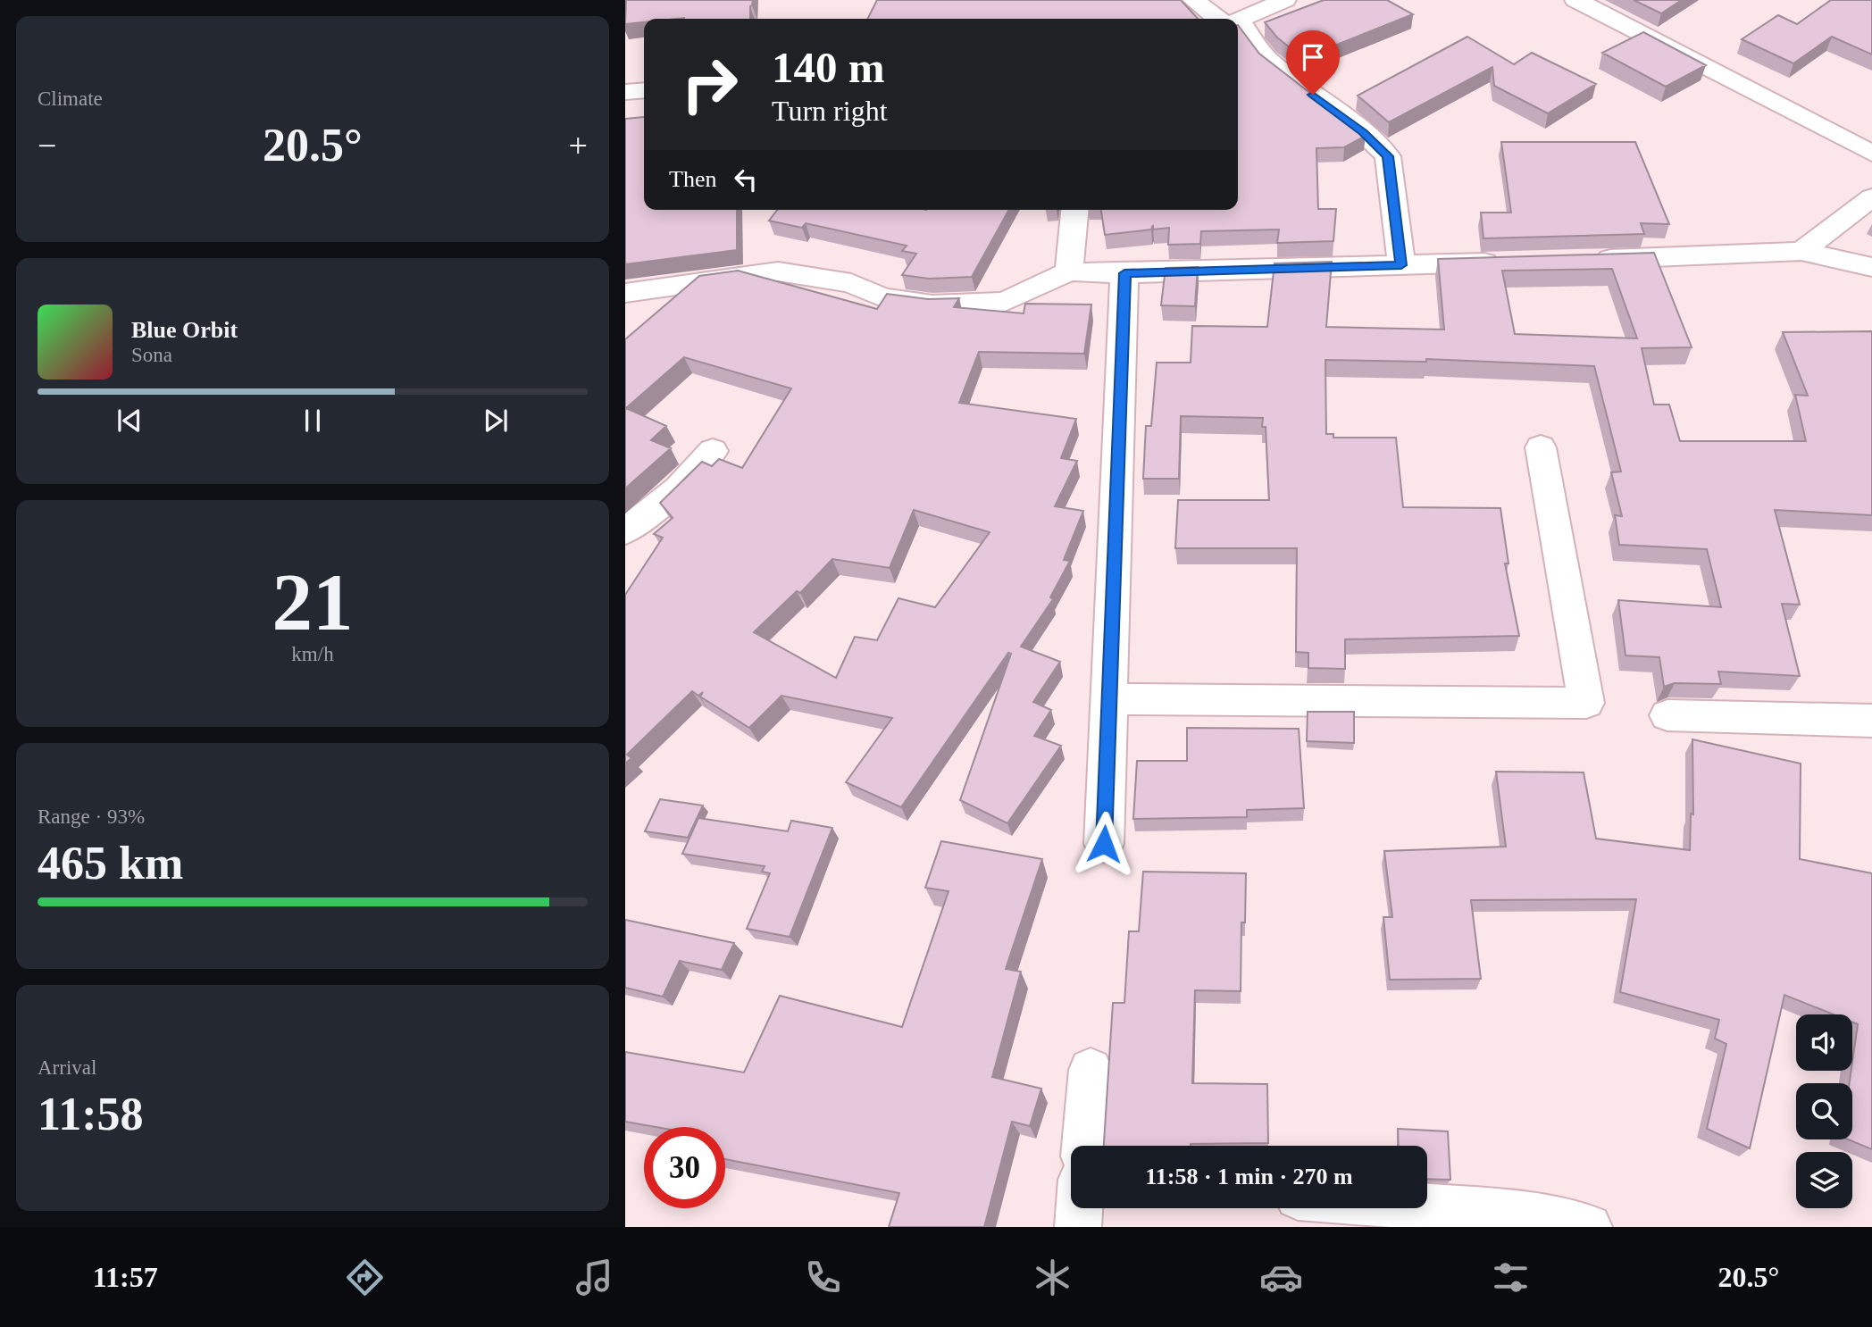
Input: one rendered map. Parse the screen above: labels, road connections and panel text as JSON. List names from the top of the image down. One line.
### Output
{"page":{"tile":["Climate",["21","km/h"],["Range · 93%","465 km"],["Arrival","11:58"]],"turn":["140 m","Turn right"],"heat":["−","20.5°","+"],"then":"Then","song":["Blue Orbit","Sona"],"limit":"30","trip":"11:58 · 1 min · 270 m","tabs":["11:57","20.5°"]}}
